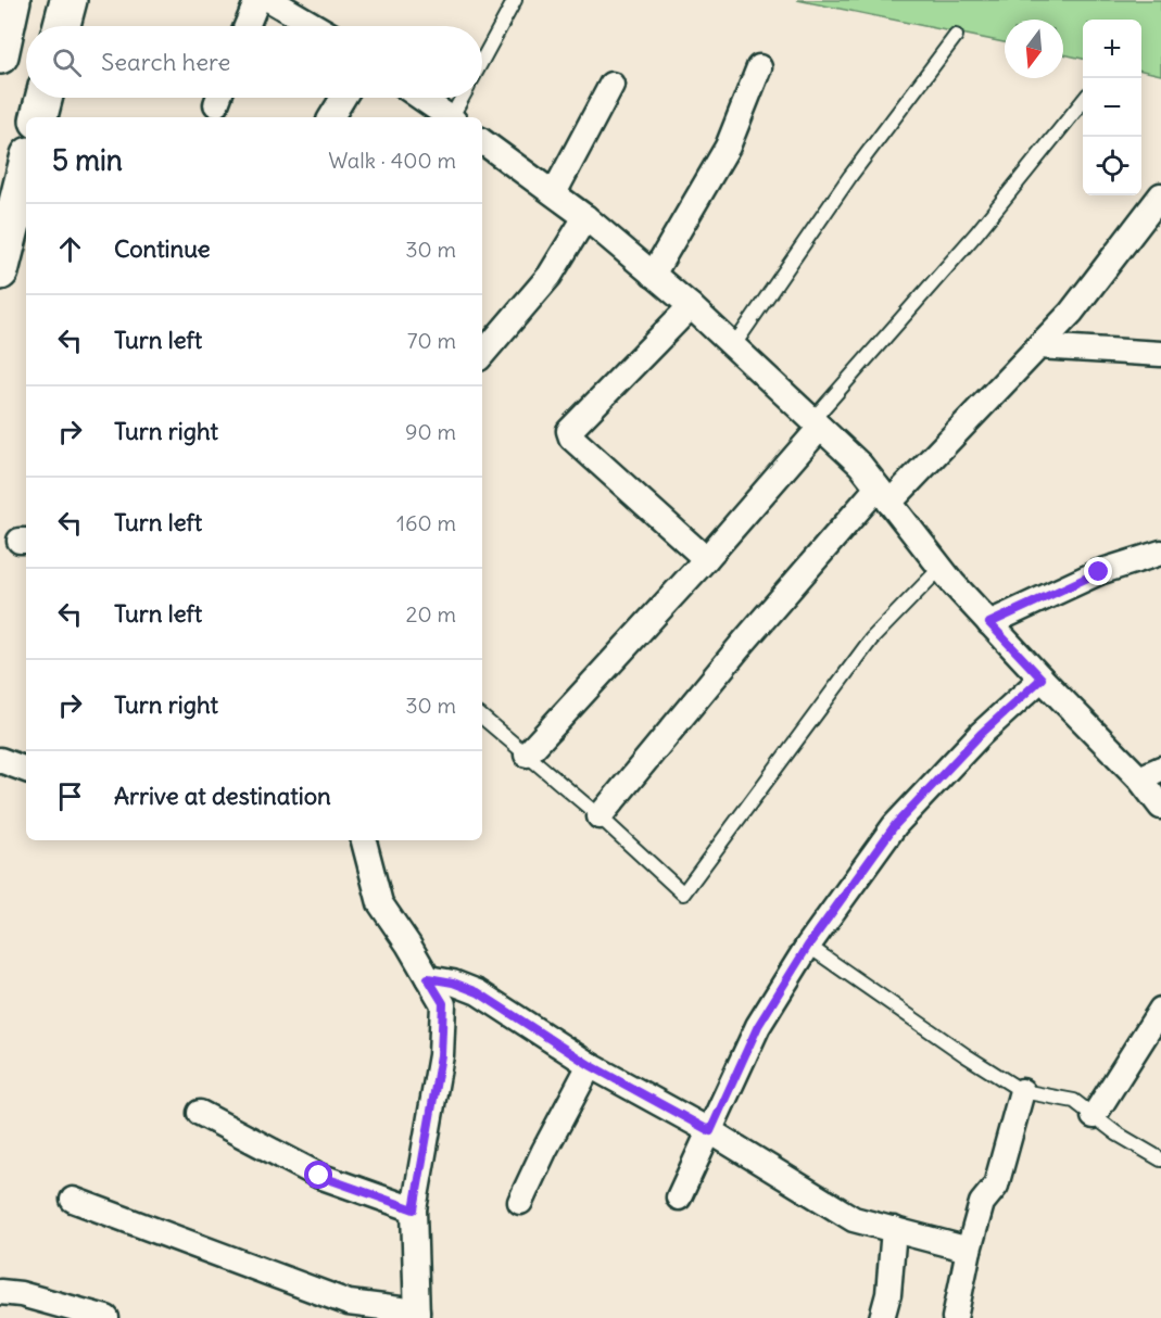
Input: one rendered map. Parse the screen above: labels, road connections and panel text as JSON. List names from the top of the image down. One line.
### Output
{"north":"bottom","page":{"map_buttons":["+","−"],"search":"Search here","heading":["5 min","Walk · 400 m"],"list":[["Continue","30 m"],["Turn left","70 m"],["Turn right","90 m"],["Turn left","160 m"],["Turn left","20 m"],["Turn right","30 m"],"Arrive at destination"]}}
